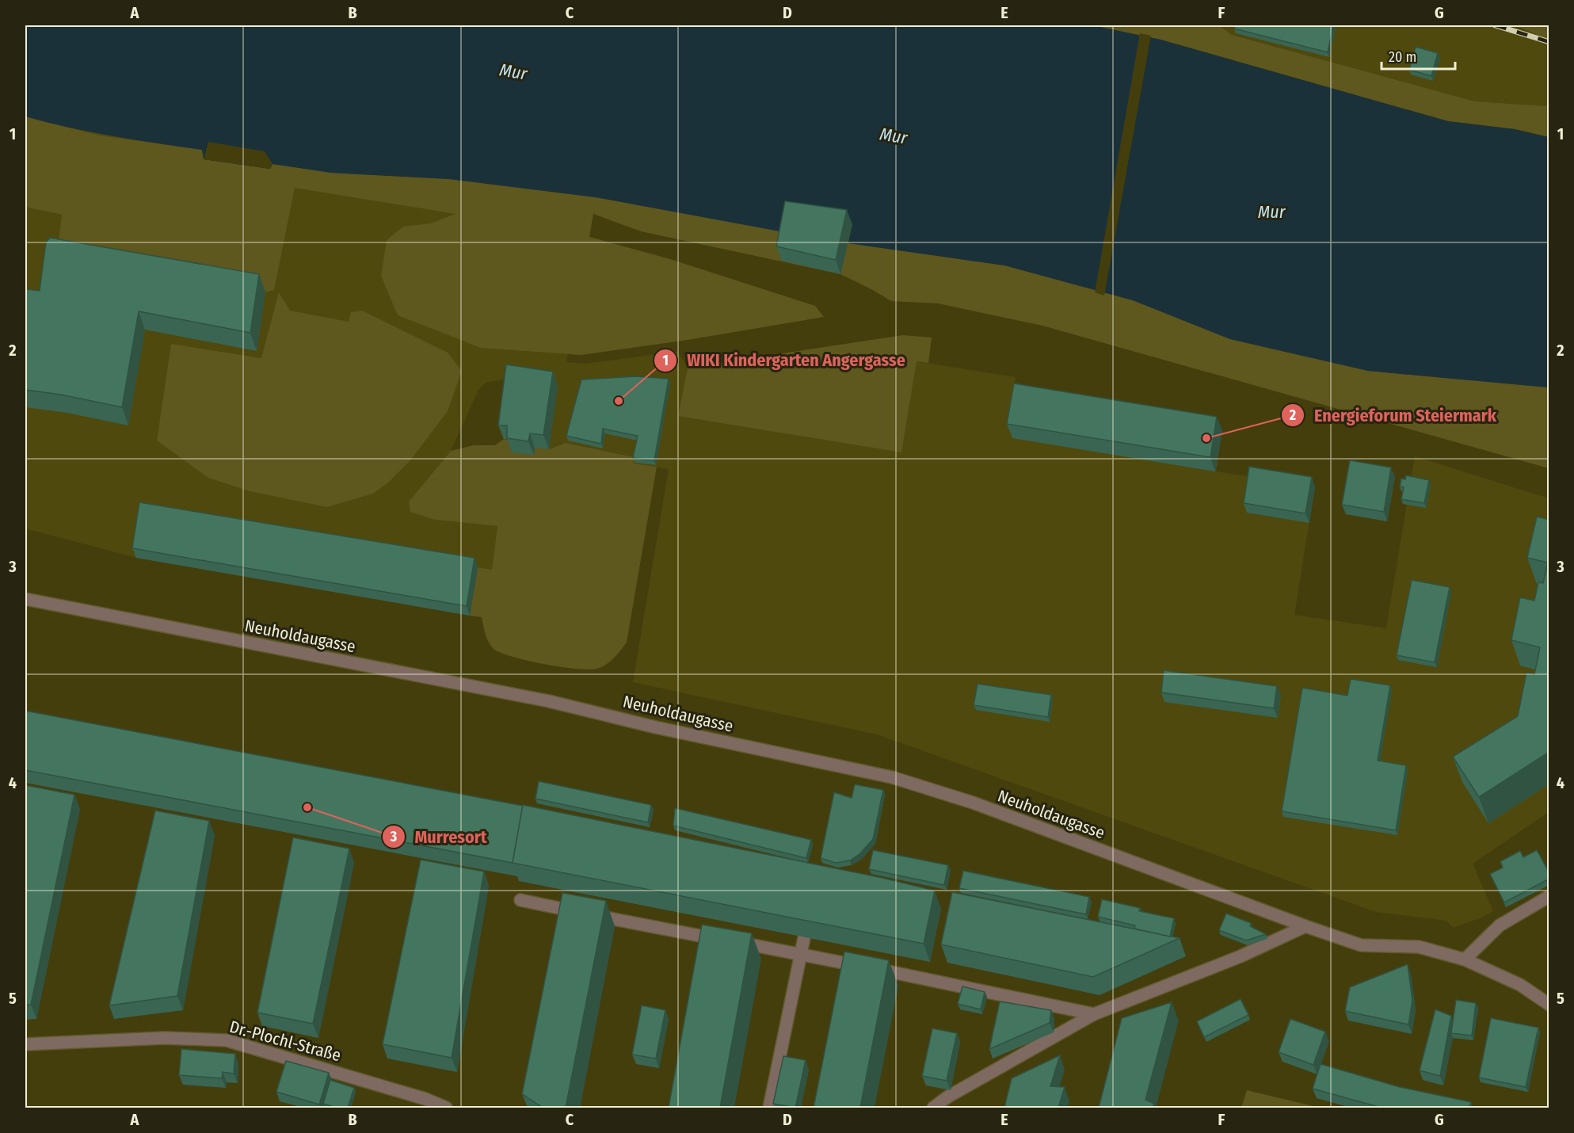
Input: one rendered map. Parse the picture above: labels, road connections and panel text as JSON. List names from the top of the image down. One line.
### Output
{"streets":{"street":["Neuholdaugasse","Dr.-Plochl-Straße"]},"water":["Mur"],"places":["WIKI Kindergarten Angergasse","Energieforum Steiermark","Murresort"],"scale_bar":"20 m","grid":{"columns":["A","B","C","D","E","F","G"],"rows":["1","2","3","4","5"]}}
